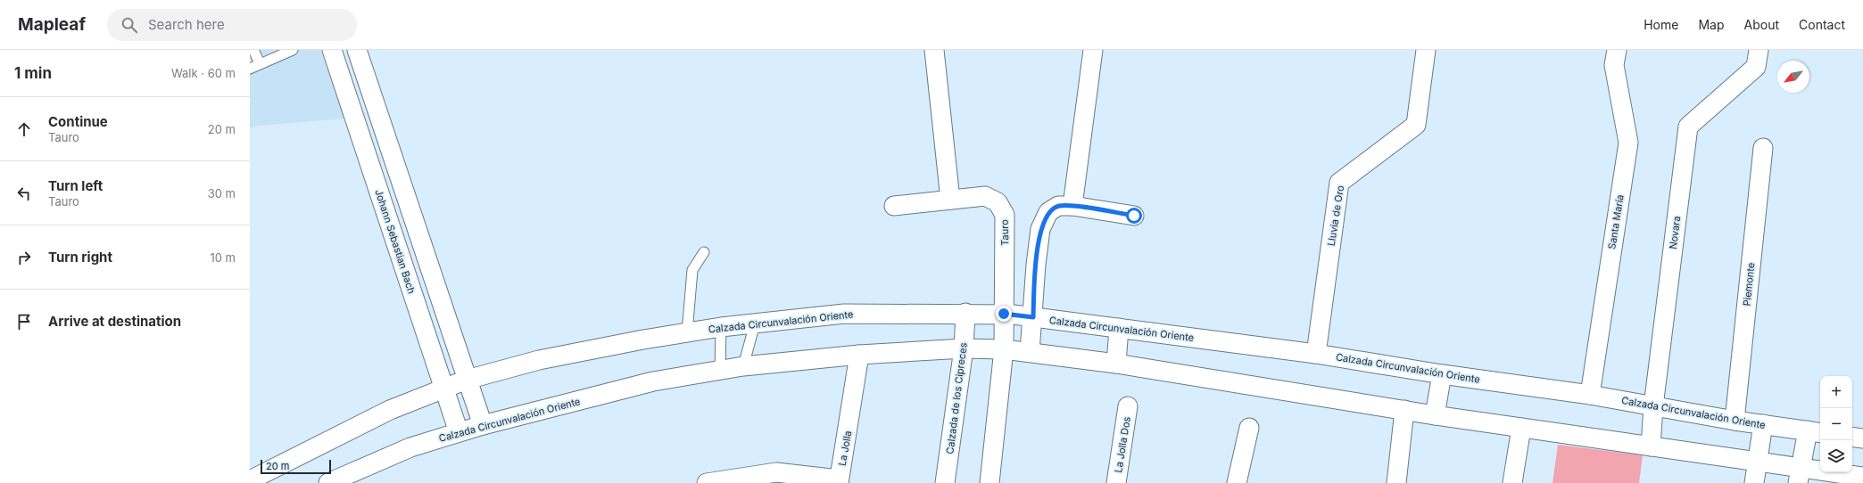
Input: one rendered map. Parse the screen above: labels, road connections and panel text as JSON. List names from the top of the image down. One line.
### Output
{"streets":{"street":["Lluvia de Oro","Santa María","Tauro","Novara","Johann Sebastian Bach","Piemonte","Calzada Circunvalación Oriente","Calzada de los Cipreces","La Jolla Dos","La Jolla"]},"crossings":[["Lluvia de Oro","Calzada Circunvalación Oriente"],["Santa María","Calzada Circunvalación Oriente"],["Tauro","Calzada Circunvalación Oriente"],["Novara","Calzada Circunvalación Oriente"],["Johann Sebastian Bach","Calzada Circunvalación Oriente"],["Piemonte","Calzada Circunvalación Oriente"],["Calzada Circunvalación Oriente","Calzada de los Cipreces"],["Calzada Circunvalación Oriente","La Jolla"]],"scale_bar":"20 m","north":"bottom left","page":{"header":"Mapleaf","search":"Search here","nav":["Home","Map","About","Contact"],"heading":["1 min","Walk · 60 m"],"list":[["Continue","Tauro","20 m"],["Turn left","Tauro","30 m"],["Turn right","10 m"],"Arrive at destination"],"map_buttons":["+","−"],"scale":"20 m"}}
